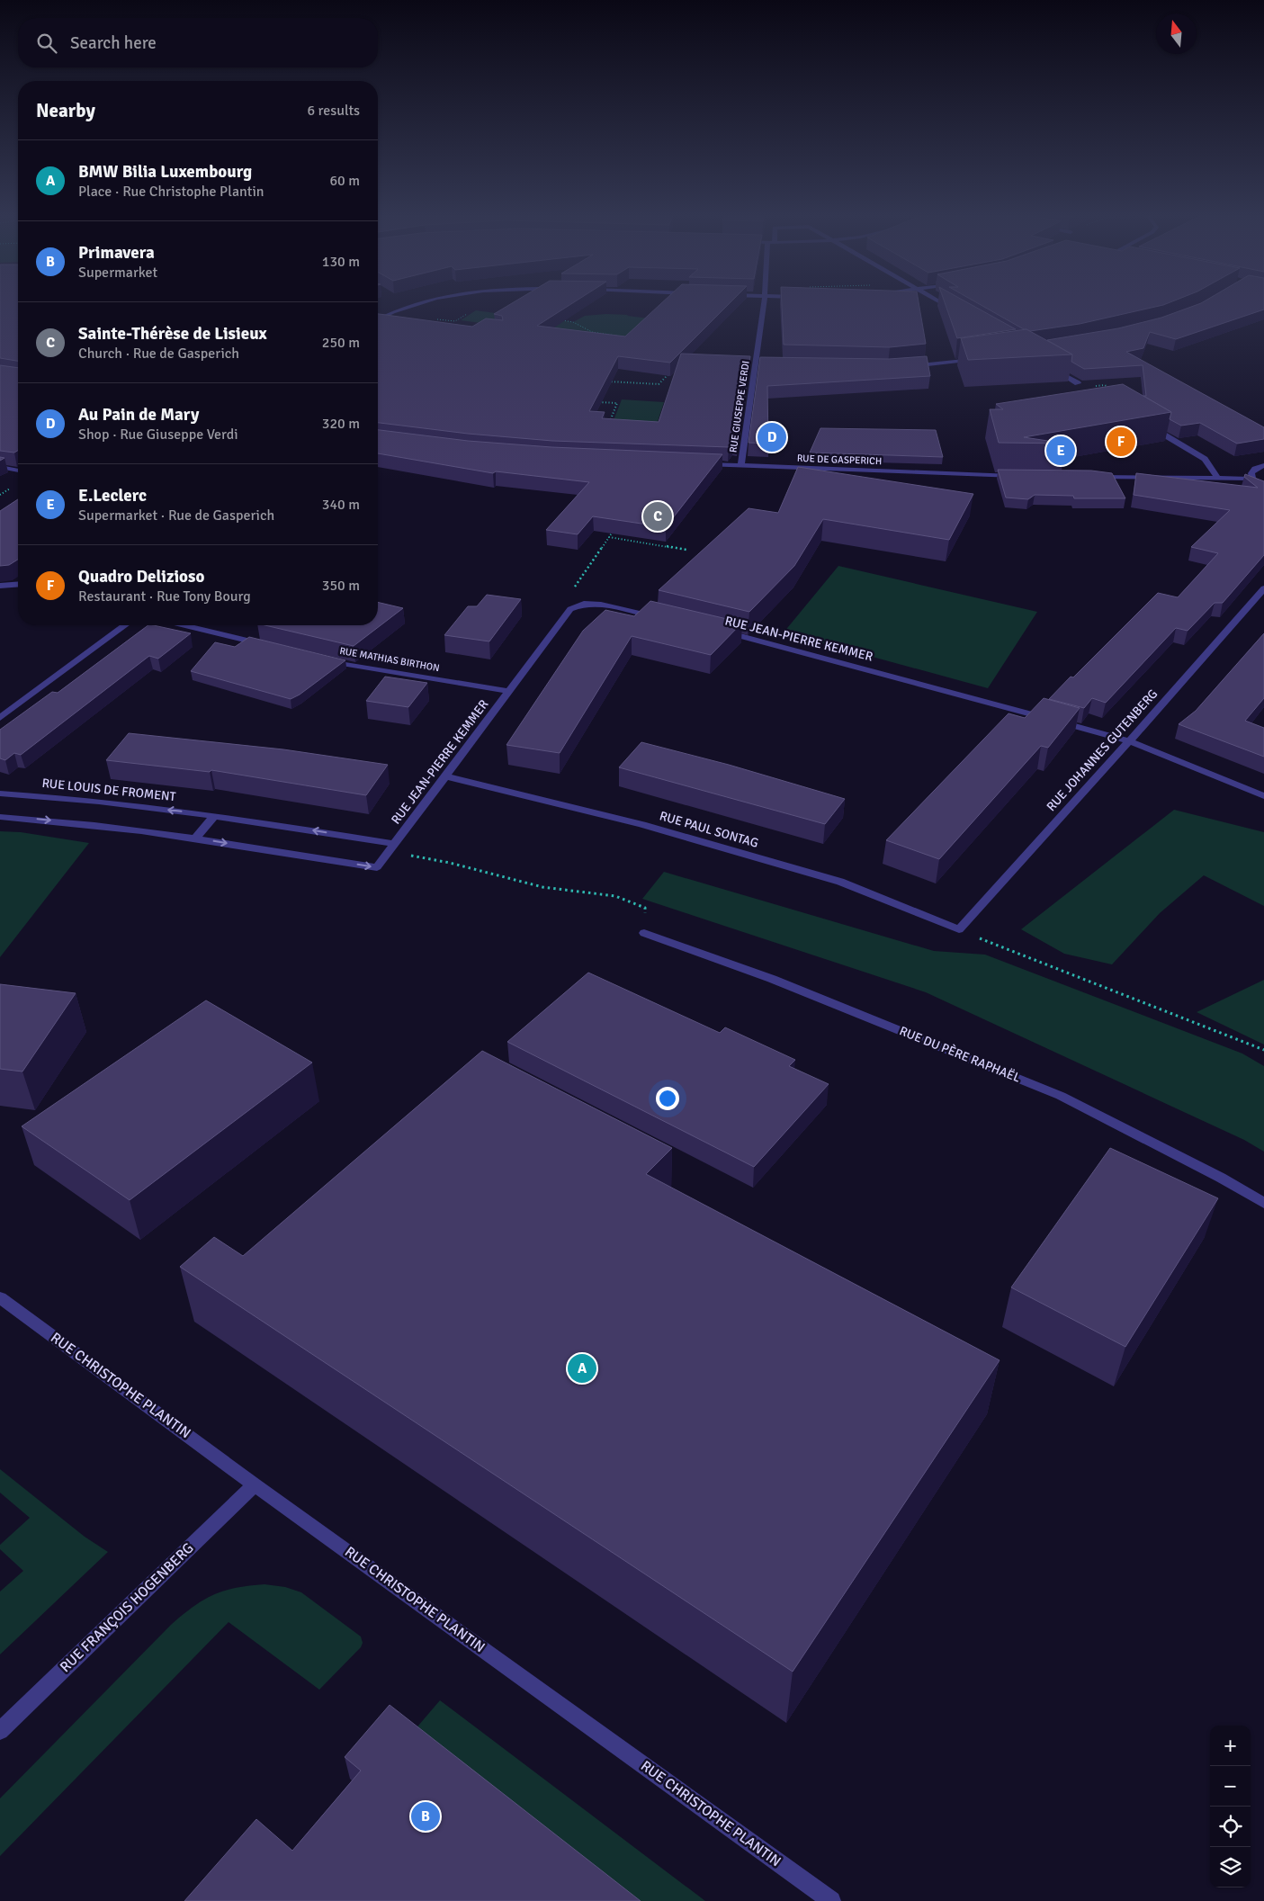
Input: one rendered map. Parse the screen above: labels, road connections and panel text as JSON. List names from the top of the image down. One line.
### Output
{"streets":{"street":["RUE GIUSEPPE VERDI","RUE DE GASPERICH","RUE JEAN-PIERRE KEMMER","RUE MATHIAS BIRTHON","RUE JOHANNES GUTENBERG","RUE LOUIS DE FROMENT","RUE PAUL SONTAG","RUE DU PÈRE RAPHAËL","RUE CHRISTOPHE PLANTIN","RUE FRANÇOIS HOGENBERG"]},"crossings":[["RUE GIUSEPPE VERDI","RUE DE GASPERICH"],["RUE JEAN-PIERRE KEMMER","RUE MATHIAS BIRTHON"],["RUE JEAN-PIERRE KEMMER","RUE JOHANNES GUTENBERG"],["RUE JEAN-PIERRE KEMMER","RUE LOUIS DE FROMENT"],["RUE JEAN-PIERRE KEMMER","RUE PAUL SONTAG"],["RUE JOHANNES GUTENBERG","RUE PAUL SONTAG"],["RUE CHRISTOPHE PLANTIN","RUE FRANÇOIS HOGENBERG"]],"north":"top","page":{"search":"Search here","heading":["Nearby","6 results"],"list":[{"mark":"A","name":"BMW Bilia Luxembourg","note":"Place · Rue Christophe Plantin","value":"60 m"},{"mark":"B","name":"Primavera","note":"Supermarket","value":"130 m"},{"mark":"C","name":"Sainte-Thérèse de Lisieux","note":"Church · Rue de Gasperich","value":"250 m"},{"mark":"D","name":"Au Pain de Mary","note":"Shop · Rue Giuseppe Verdi","value":"320 m"},{"mark":"E","name":"E.Leclerc","note":"Supermarket · Rue de Gasperich","value":"340 m"},{"mark":"F","name":"Quadro Delizioso","note":"Restaurant · Rue Tony Bourg","value":"350 m"}],"pins":["D","F","E","C","A","B"],"map_buttons":["+","−"]}}
